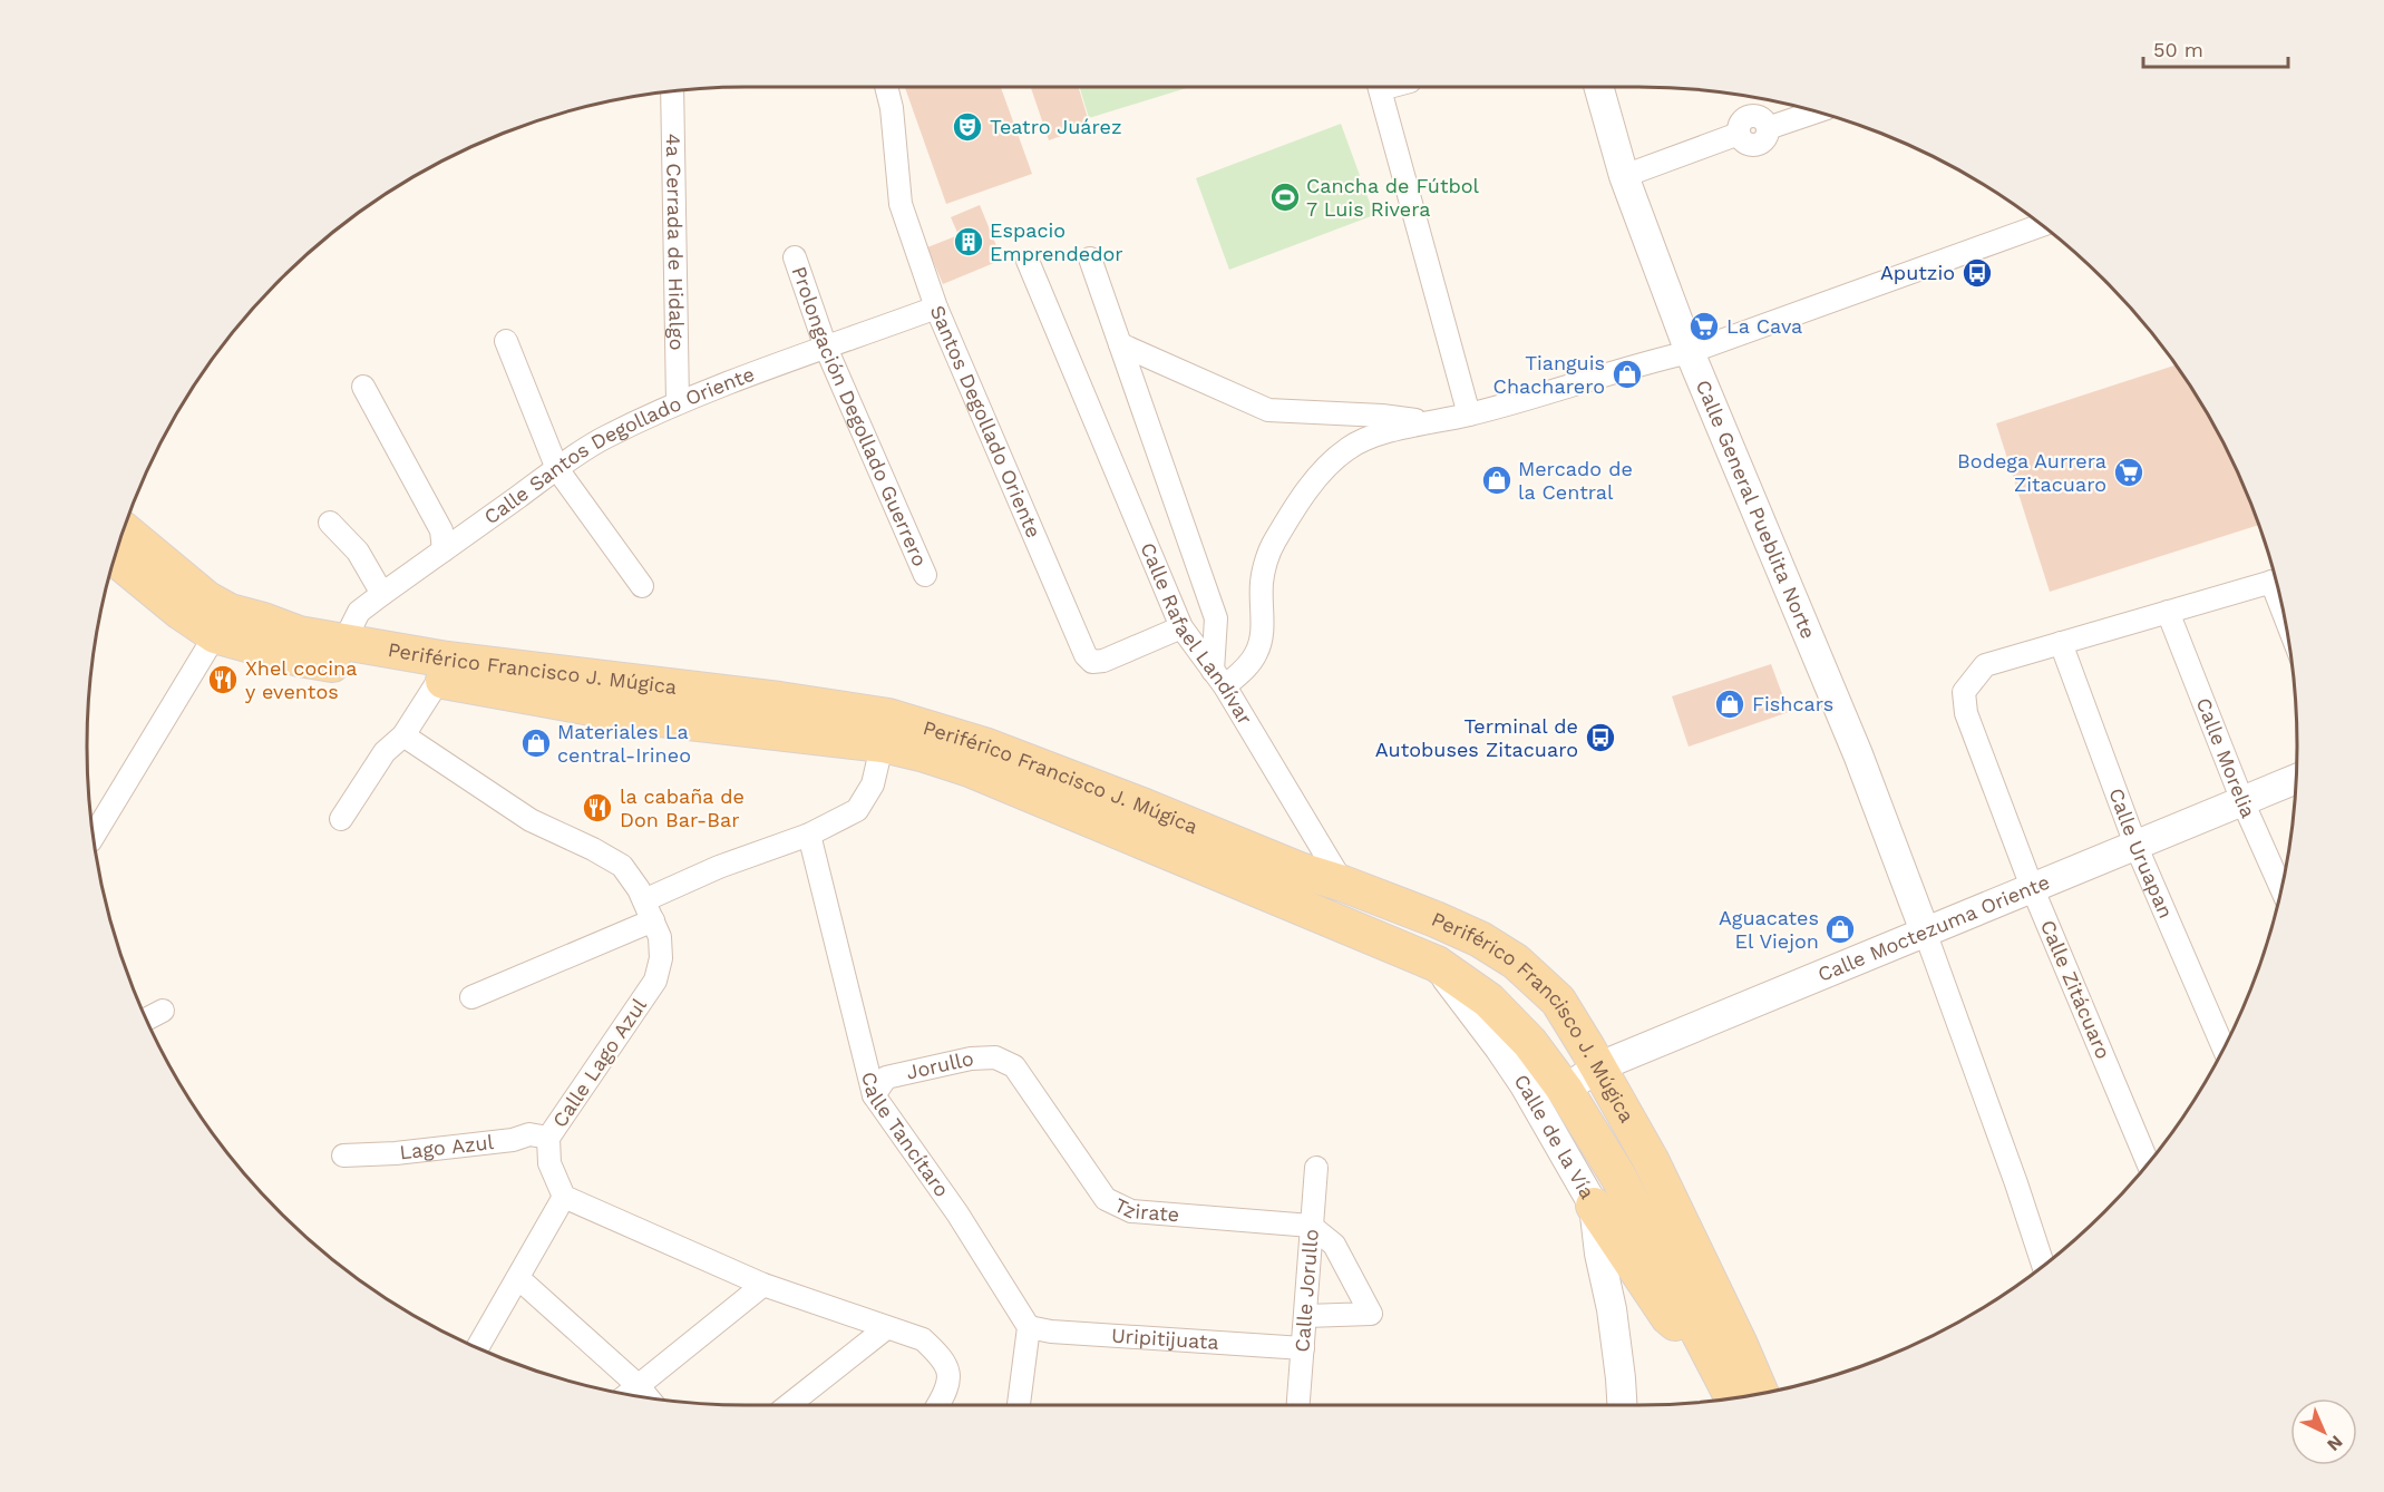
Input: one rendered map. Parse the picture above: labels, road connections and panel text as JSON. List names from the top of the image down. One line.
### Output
{"streets":{"main road":["Periférico Francisco J. Múgica"],"street":["4a Cerrada de Hidalgo","Prolongación Degollado Guerrero","Santos Degollado Oriente","Calle Santos Degollado Oriente","Calle General Pueblita Norte","Calle Rafael Landívar","Calle Morelia","Calle Uruapan","Calle Moctezuma Oriente","Calle Zitácuaro","Calle Lago Azul","Jorullo","Calle Tancítaro","Calle de la Vía","Lago Azul","Tzirate","Calle Jorullo","Uripitijuata"]},"crossings":[["4a Cerrada de Hidalgo","Calle Santos Degollado Oriente"],["Prolongación Degollado Guerrero","Calle Santos Degollado Oriente"],["Santos Degollado Oriente","Calle Santos Degollado Oriente"],["Santos Degollado Oriente","Calle Rafael Landívar"],["Calle Santos Degollado Oriente","Periférico Francisco J. Múgica"],["Calle General Pueblita Norte","Calle Moctezuma Oriente"],["Calle Rafael Landívar","Periférico Francisco J. Múgica"],["Periférico Francisco J. Múgica","Calle Moctezuma Oriente"],["Periférico Francisco J. Múgica","Calle de la Vía"],["Calle Morelia","Calle Moctezuma Oriente"],["Calle Uruapan","Calle Moctezuma Oriente"],["Calle Uruapan","Calle Zitácuaro"],["Calle Moctezuma Oriente","Calle Zitácuaro"],["Calle Lago Azul","Lago Azul"],["Jorullo","Calle Tancítaro"],["Jorullo","Tzirate"],["Calle Tancítaro","Uripitijuata"],["Tzirate","Calle Jorullo"],["Calle Jorullo","Uripitijuata"]],"places":{"theatre":["Teatro Juárez"],"sports":["Cancha de Fútbol 7 Luis Rivera"],"building":["Espacio Emprendedor"],"bus stop":["Aputzio","Terminal de Autobuses Zitacuaro"],"supermarket":["La Cava","Bodega Aurrera Zitacuaro"],"shop":["Tianguis Chacharero","Mercado de la Central","Fishcars","Materiales La central-Irineo","Aguacates El Viejon"],"restaurant":["Xhel cocina y eventos","la cabaña de Don Bar-Bar"]},"scale_bar":"50 m","north":"bottom right"}
